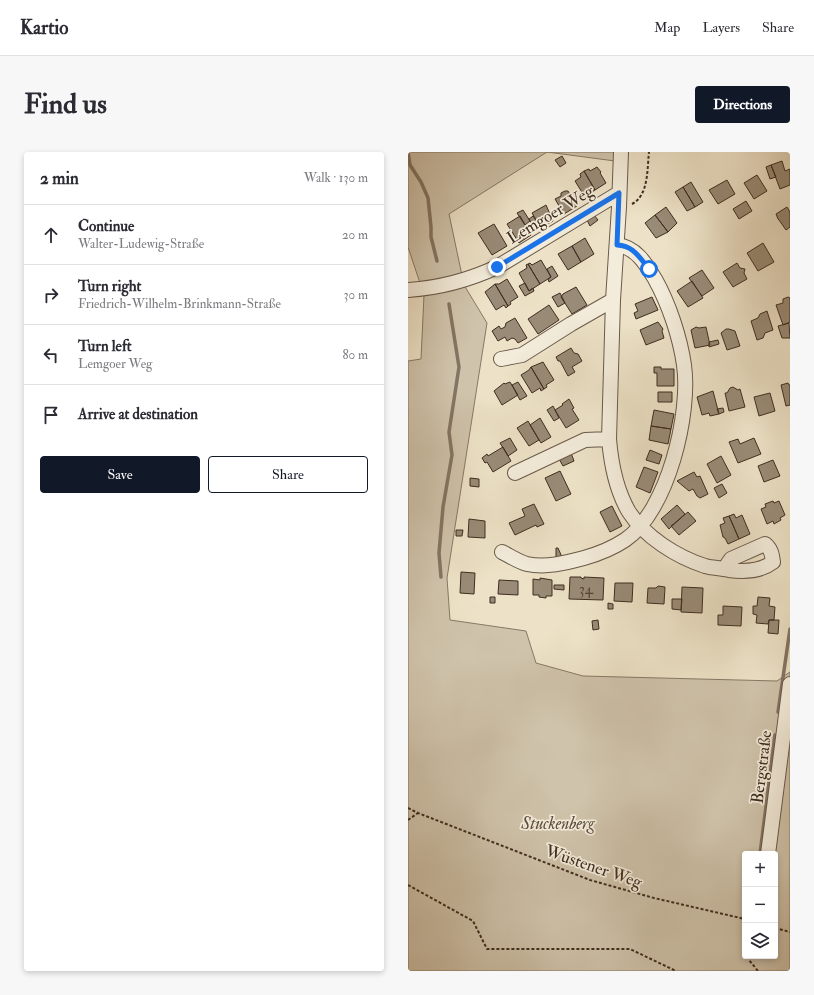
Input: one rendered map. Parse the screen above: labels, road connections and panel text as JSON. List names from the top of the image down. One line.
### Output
{"streets":{"street":["Lemgoer Weg","Bergstraße"],"path":["Wüstener Weg"]},"parks":["Stuckenberg"],"house_numbers":["34"],"page":{"header":"Kartio","nav":["Map","Layers","Share"],"buttons":["Directions",["Save","Share"]],"title":"Find us","heading":["2 min","Walk · 130 m"],"list":[["Continue","Walter-Ludewig-Straße","20 m"],["Turn right","Friedrich-Wilhelm-Brinkmann-Straße","30 m"],["Turn left","Lemgoer Weg","80 m"],"Arrive at destination"],"map_buttons":["+","−"]}}
